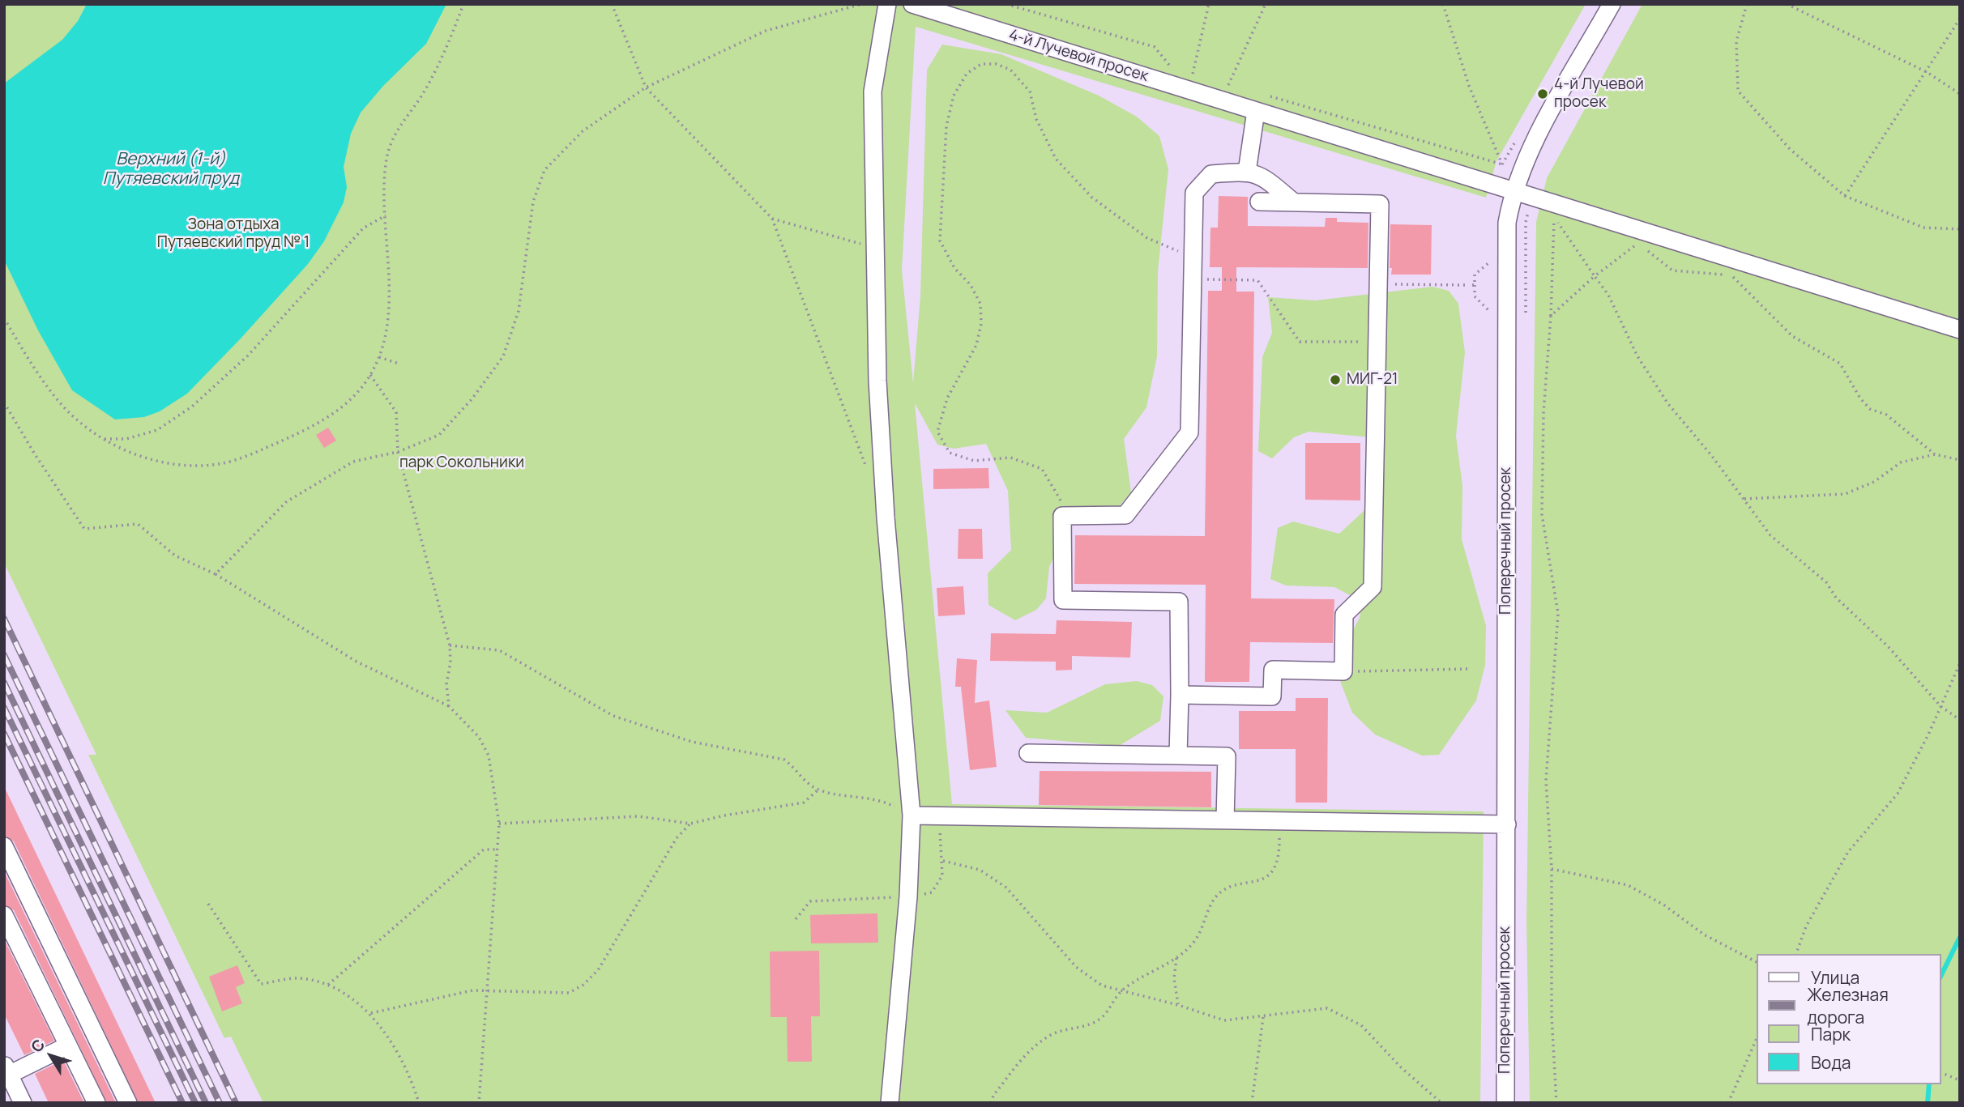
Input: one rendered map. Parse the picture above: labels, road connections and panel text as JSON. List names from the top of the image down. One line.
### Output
{"streets":{"street":["4-й Лучевой просек","Поперечный просек"]},"crossings":[["4-й Лучевой просек","Поперечный просек"]],"water":["Верхний (1-й) Путяевский пруд"],"parks":["Зона отдыха Путяевский пруд № 1","парк Сокольники"],"places":["4-й Лучевой просек","МИГ-21"],"legend":["Улица","Железная дорога","Парк","Вода"],"north":"top left"}
